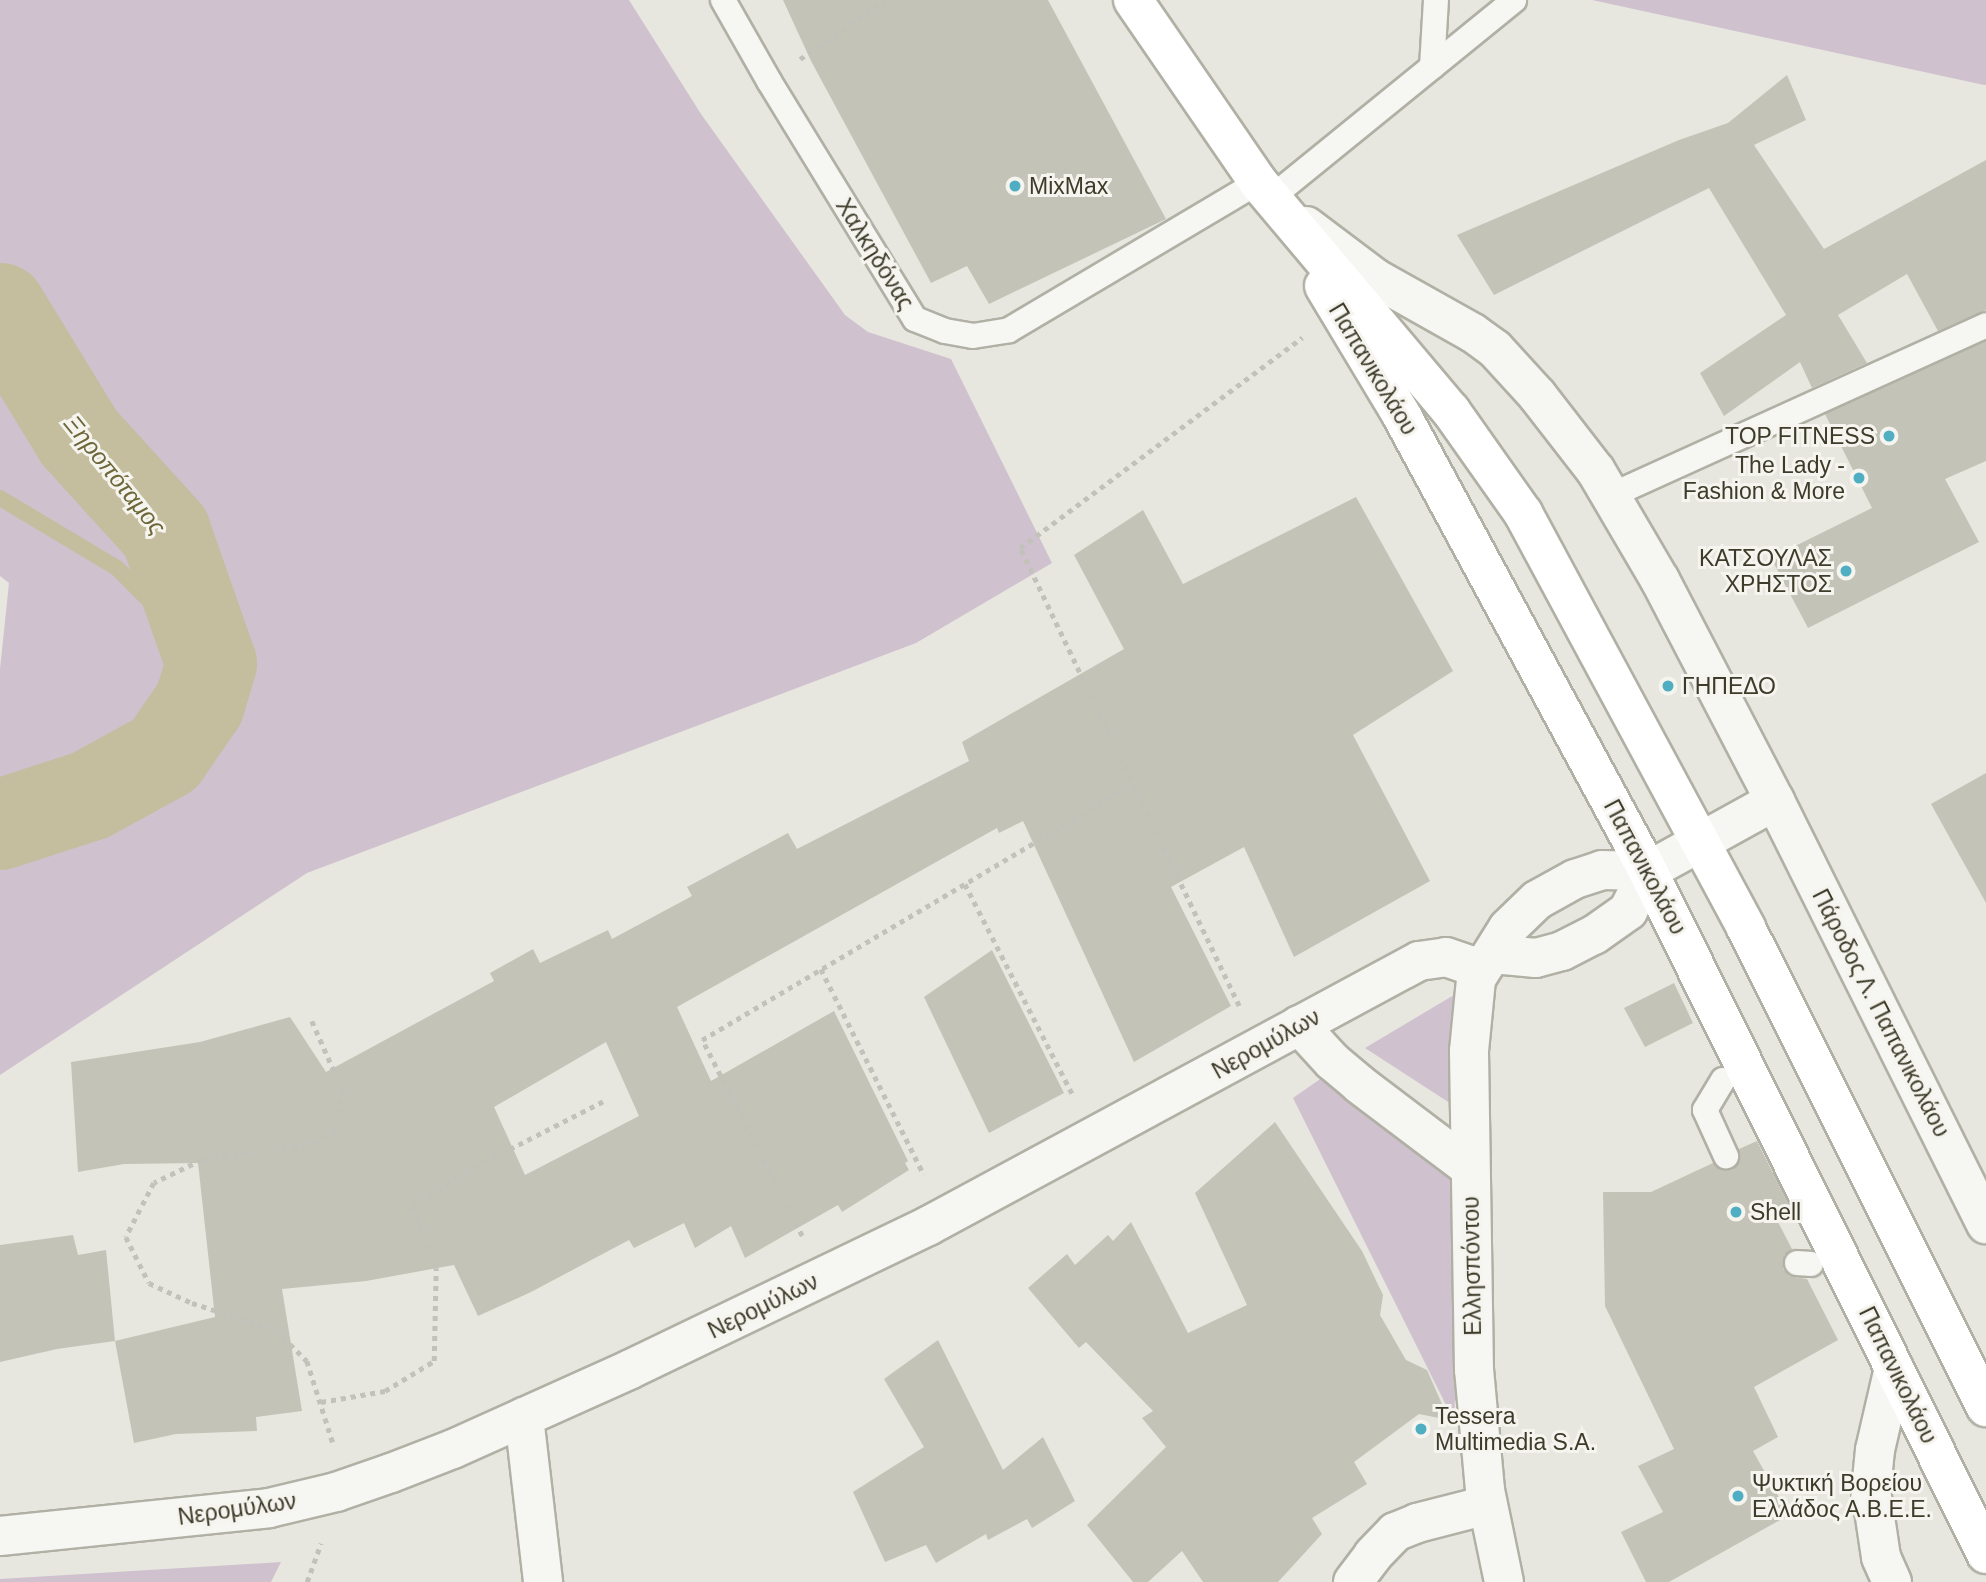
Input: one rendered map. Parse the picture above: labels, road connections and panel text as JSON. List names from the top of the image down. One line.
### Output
{"streets":{"main road":["Παπανικολάου"],"street":["Πάροδος Λ. Παπανικολάου","Νερομύλων","Ελλησπόντου"],"lane":["Χαλκηδόνας"]},"crossings":[["Χαλκηδόνας","Παπανικολάου"],["Χαλκηδόνας","Πάροδος Λ. Παπανικολάου"],["Παπανικολάου","Πάροδος Λ. Παπανικολάου"],["Παπανικολάου","Νερομύλων"],["Νερομύλων","Ελλησπόντου"]],"water":["Ξηροπόταμος"],"places":["MixMax","TOP FITNESS","The Lady - Fashion & More","ΚΑΤΣΟΥΛΑΣ ΧΡΗΣΤΟΣ","ΓΗΠΕΔΟ","Shell","Tessera Multimedia S.A.","Ψυκτική Βορείου Ελλάδος Α.Β.Ε.Ε."]}
